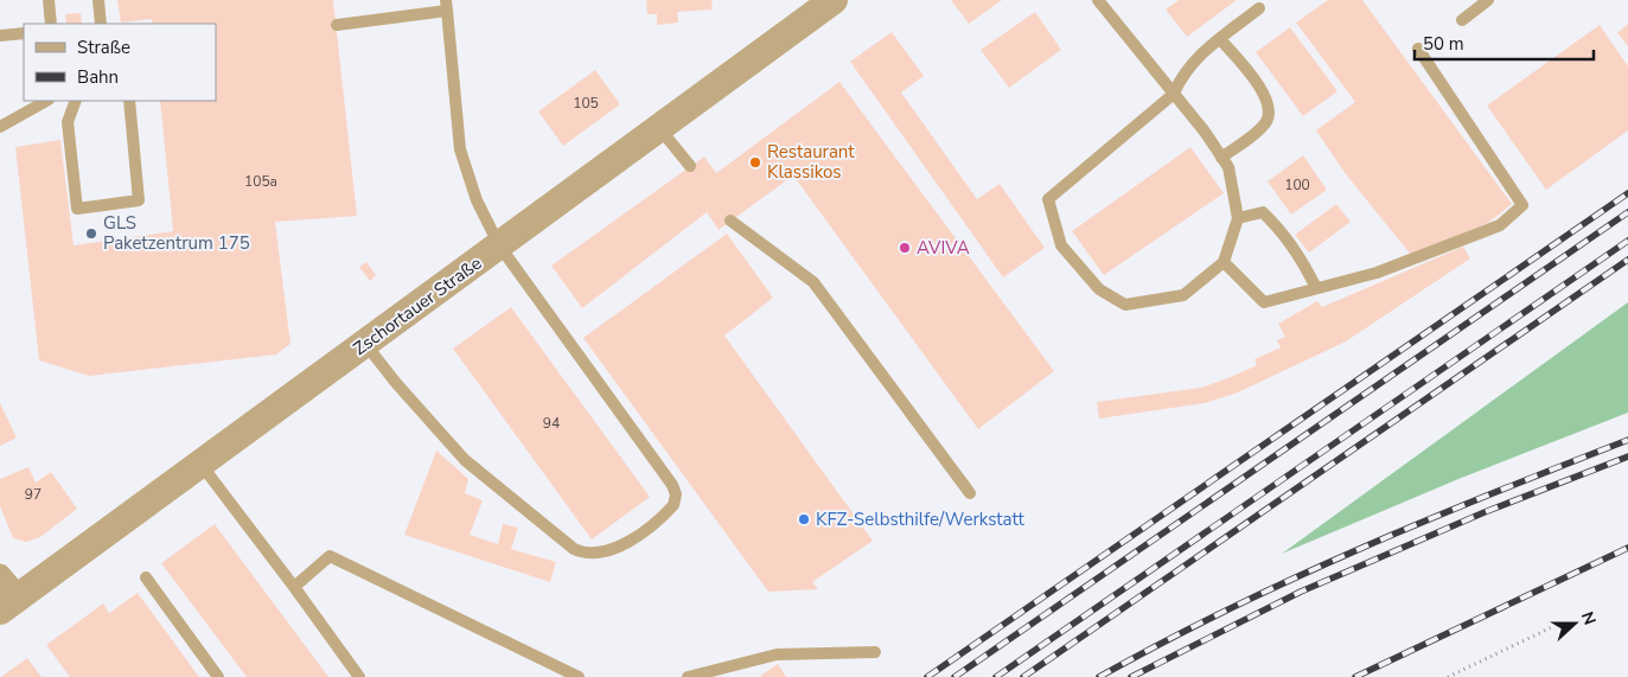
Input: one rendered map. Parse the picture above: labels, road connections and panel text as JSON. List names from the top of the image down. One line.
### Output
{"streets":{"street":["Zschortauer Straße"]},"places":["Restaurant Klassikos","GLS Paketzentrum 175","AVIVA","KFZ-Selbsthilfe/Werkstatt"],"house_numbers":["105","105a","100","94","97"],"legend":["Straße","Bahn"],"scale_bar":"50 m","north":"right"}
